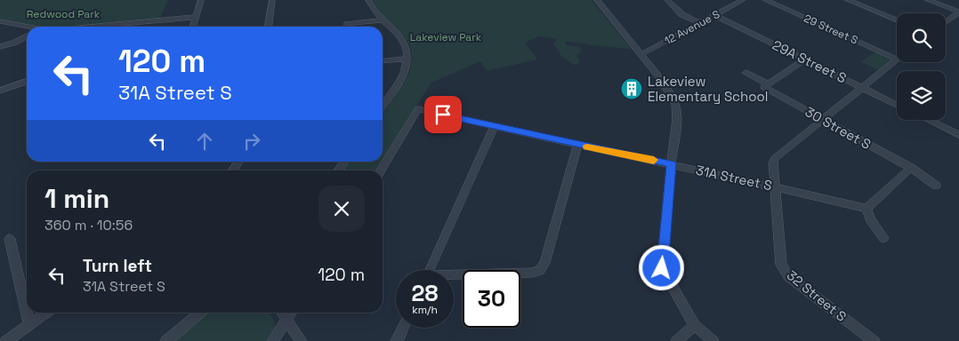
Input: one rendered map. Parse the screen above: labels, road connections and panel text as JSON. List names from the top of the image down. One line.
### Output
{"streets":{"street":["12 Avenue S","29 Street S","29A Street S","30 Street S","31A Street S","32 Street S"]},"crossings":[["12 Avenue S","29A Street S"],["30 Street S","32 Street S"],["31A Street S","32 Street S"]],"parks":["Redwood Park","Lakeview Park"],"places":{"building":["Lakeview Elementary School"]},"page":{"turn":["120 m","31A Street S"],"heading":["1 min","360 m · 10:56"],"list":[{"name":"Turn left","note":"31A Street S","value":"120 m"}],"speed":"28 km/h","limit":"30"}}
